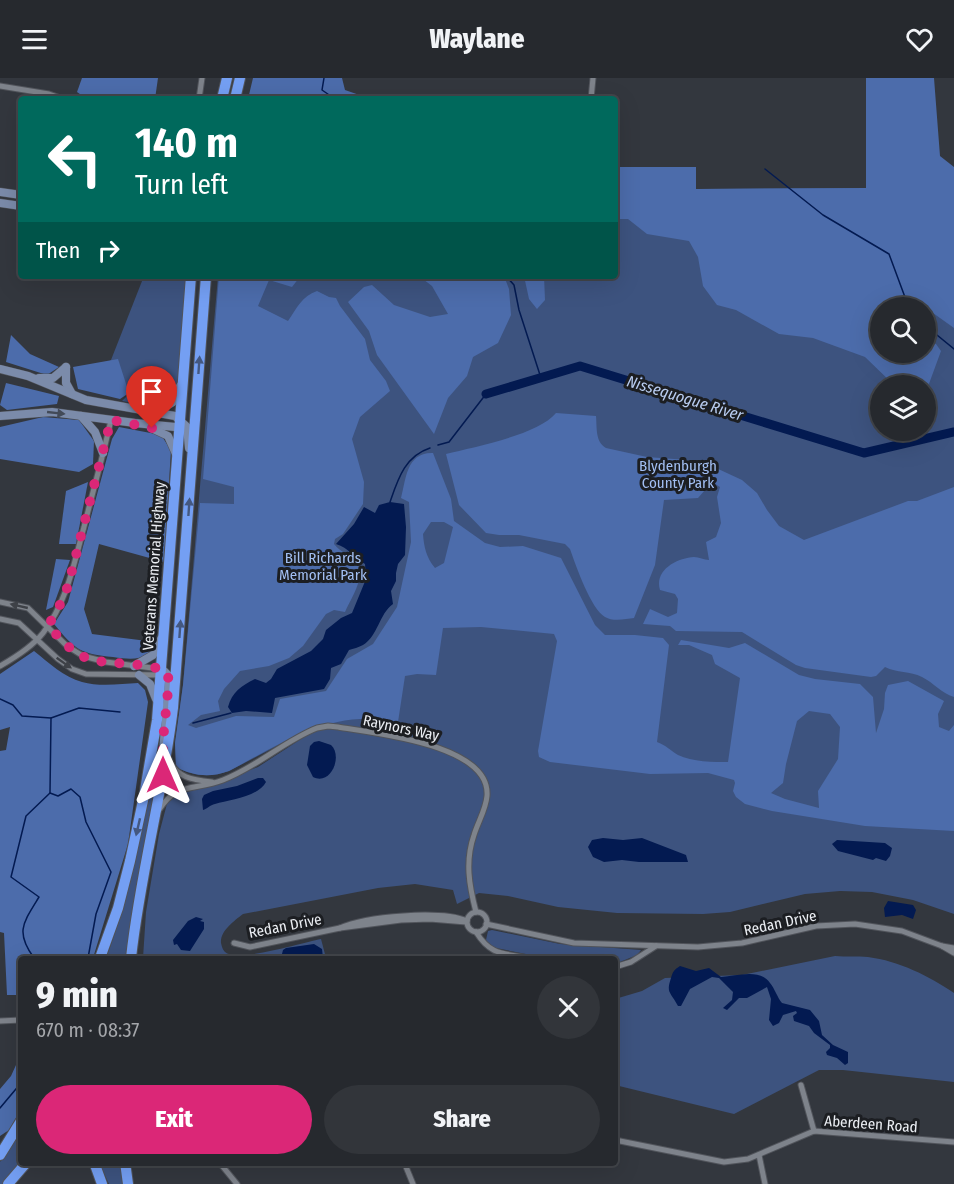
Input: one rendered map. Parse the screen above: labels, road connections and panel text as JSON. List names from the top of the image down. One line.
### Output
{"streets":{"highway":["Veterans Memorial Highway"],"street":["Raynors Way","Redan Drive","Aberdeen Road"]},"crossings":[["Veterans Memorial Highway","Raynors Way"],["Raynors Way","Redan Drive"]],"water":["Nissequogue River"],"parks":["Blydenburgh County Park","Bill Richards Memorial Park"],"page":{"header":"Waylane","turn":["140 m","Turn left"],"then":"Then","heading":["9 min","670 m · 08:37"],"buttons":["Exit","Share"]}}
